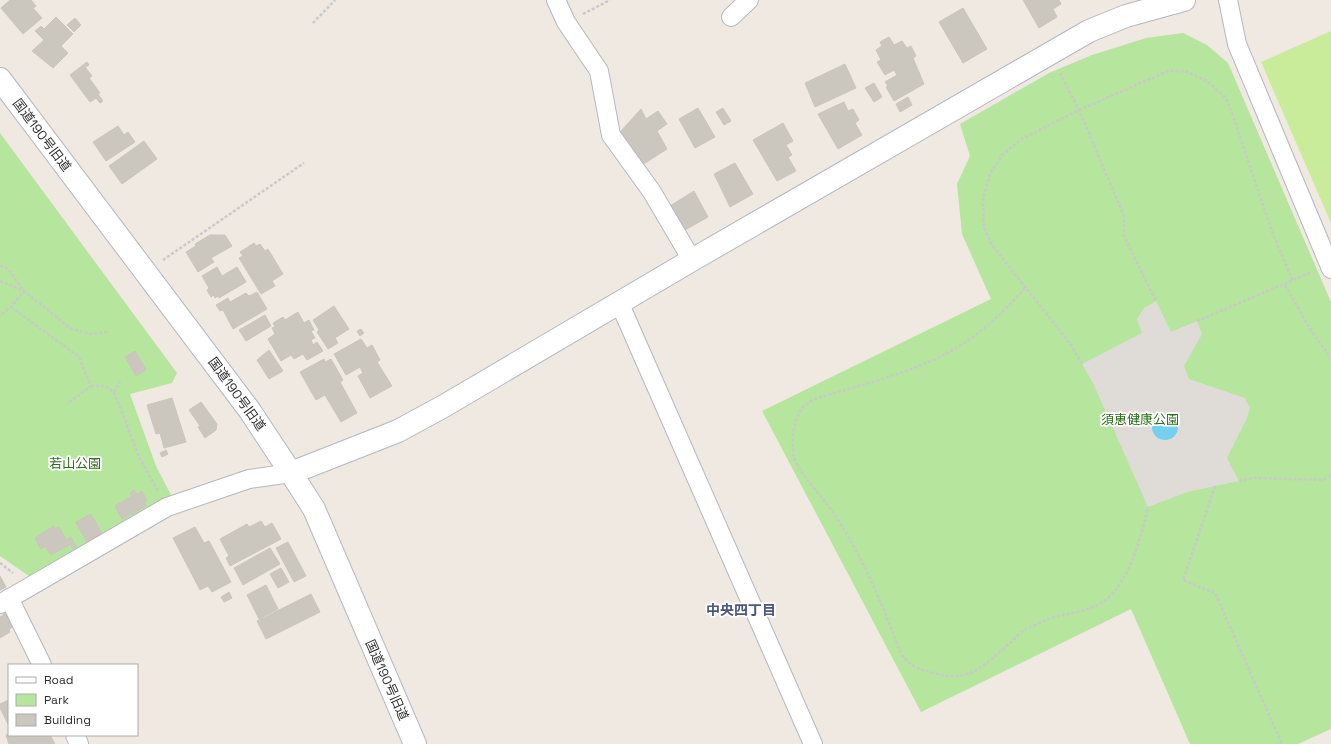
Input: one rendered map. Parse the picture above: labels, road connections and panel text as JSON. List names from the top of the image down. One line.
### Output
{"streets":{"street":["国道190号旧道"]},"districts":["中央四丁目"],"parks":["須恵健康公園","若山公園"],"legend":["Road","Park","Building"]}
